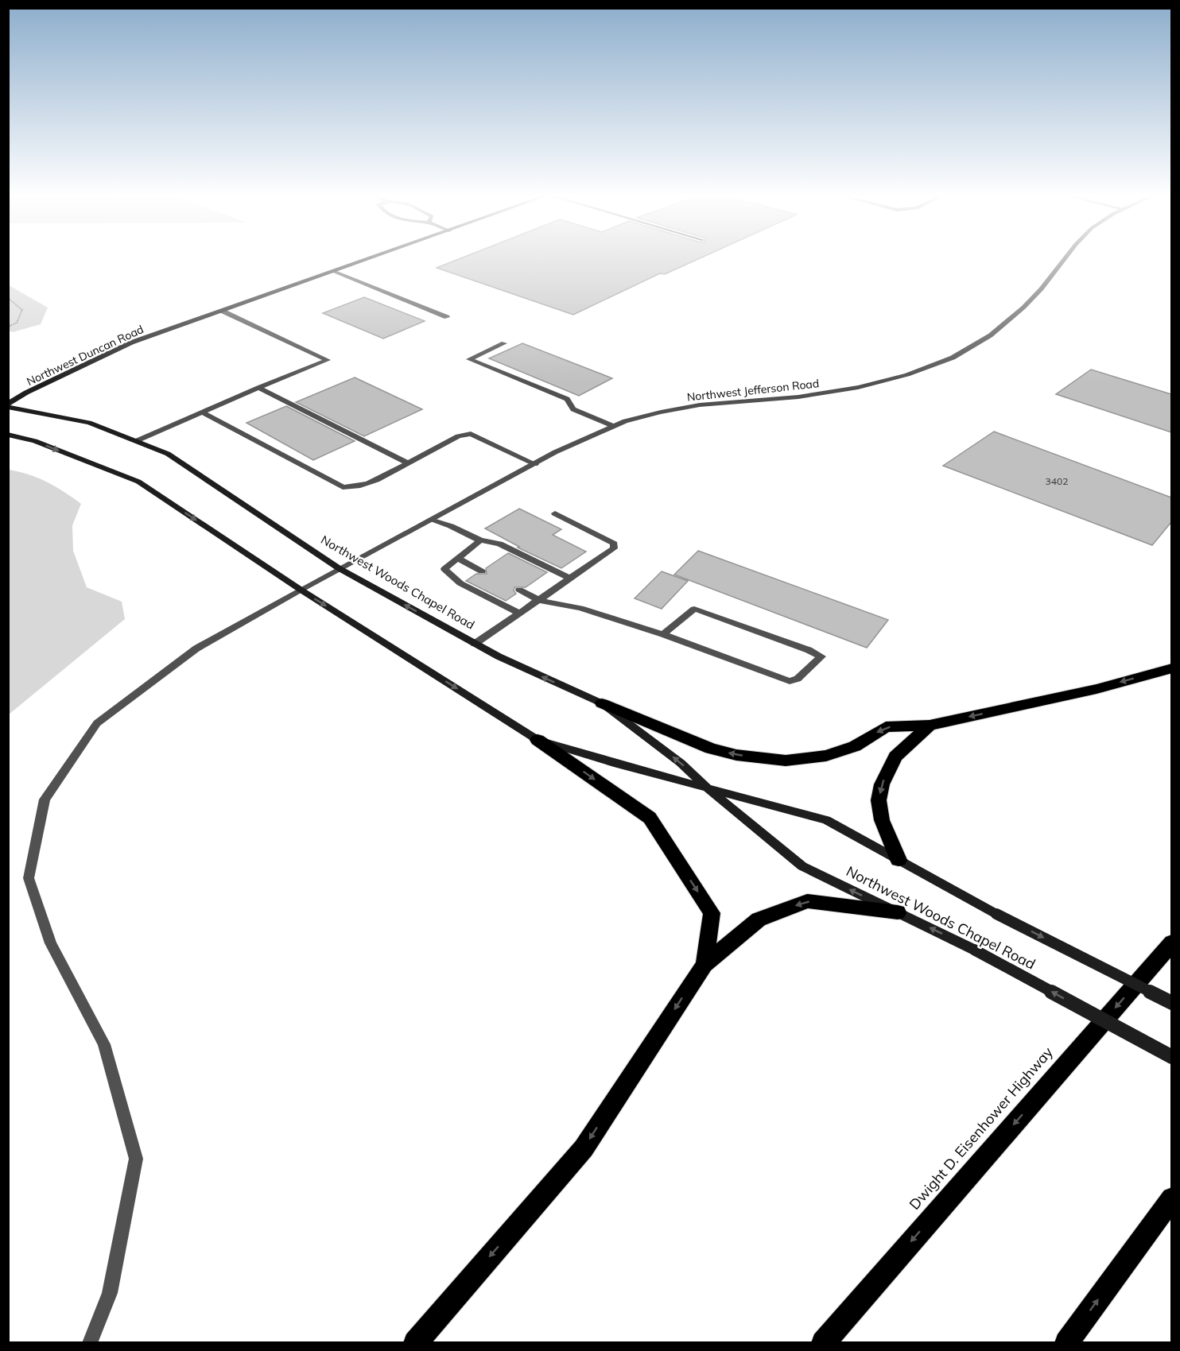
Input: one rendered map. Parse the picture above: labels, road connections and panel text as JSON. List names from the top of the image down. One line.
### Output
{"streets":{"highway":["Dwight D. Eisenhower Highway"],"main road":["Northwest Duncan Road","Northwest Woods Chapel Road"],"street":["Northwest Jefferson Road"]},"crossings":[["Northwest Duncan Road","Northwest Woods Chapel Road"],["Northwest Jefferson Road","Northwest Woods Chapel Road"]],"one_way":["Dwight D. Eisenhower Highway"],"house_numbers":["3402"]}
